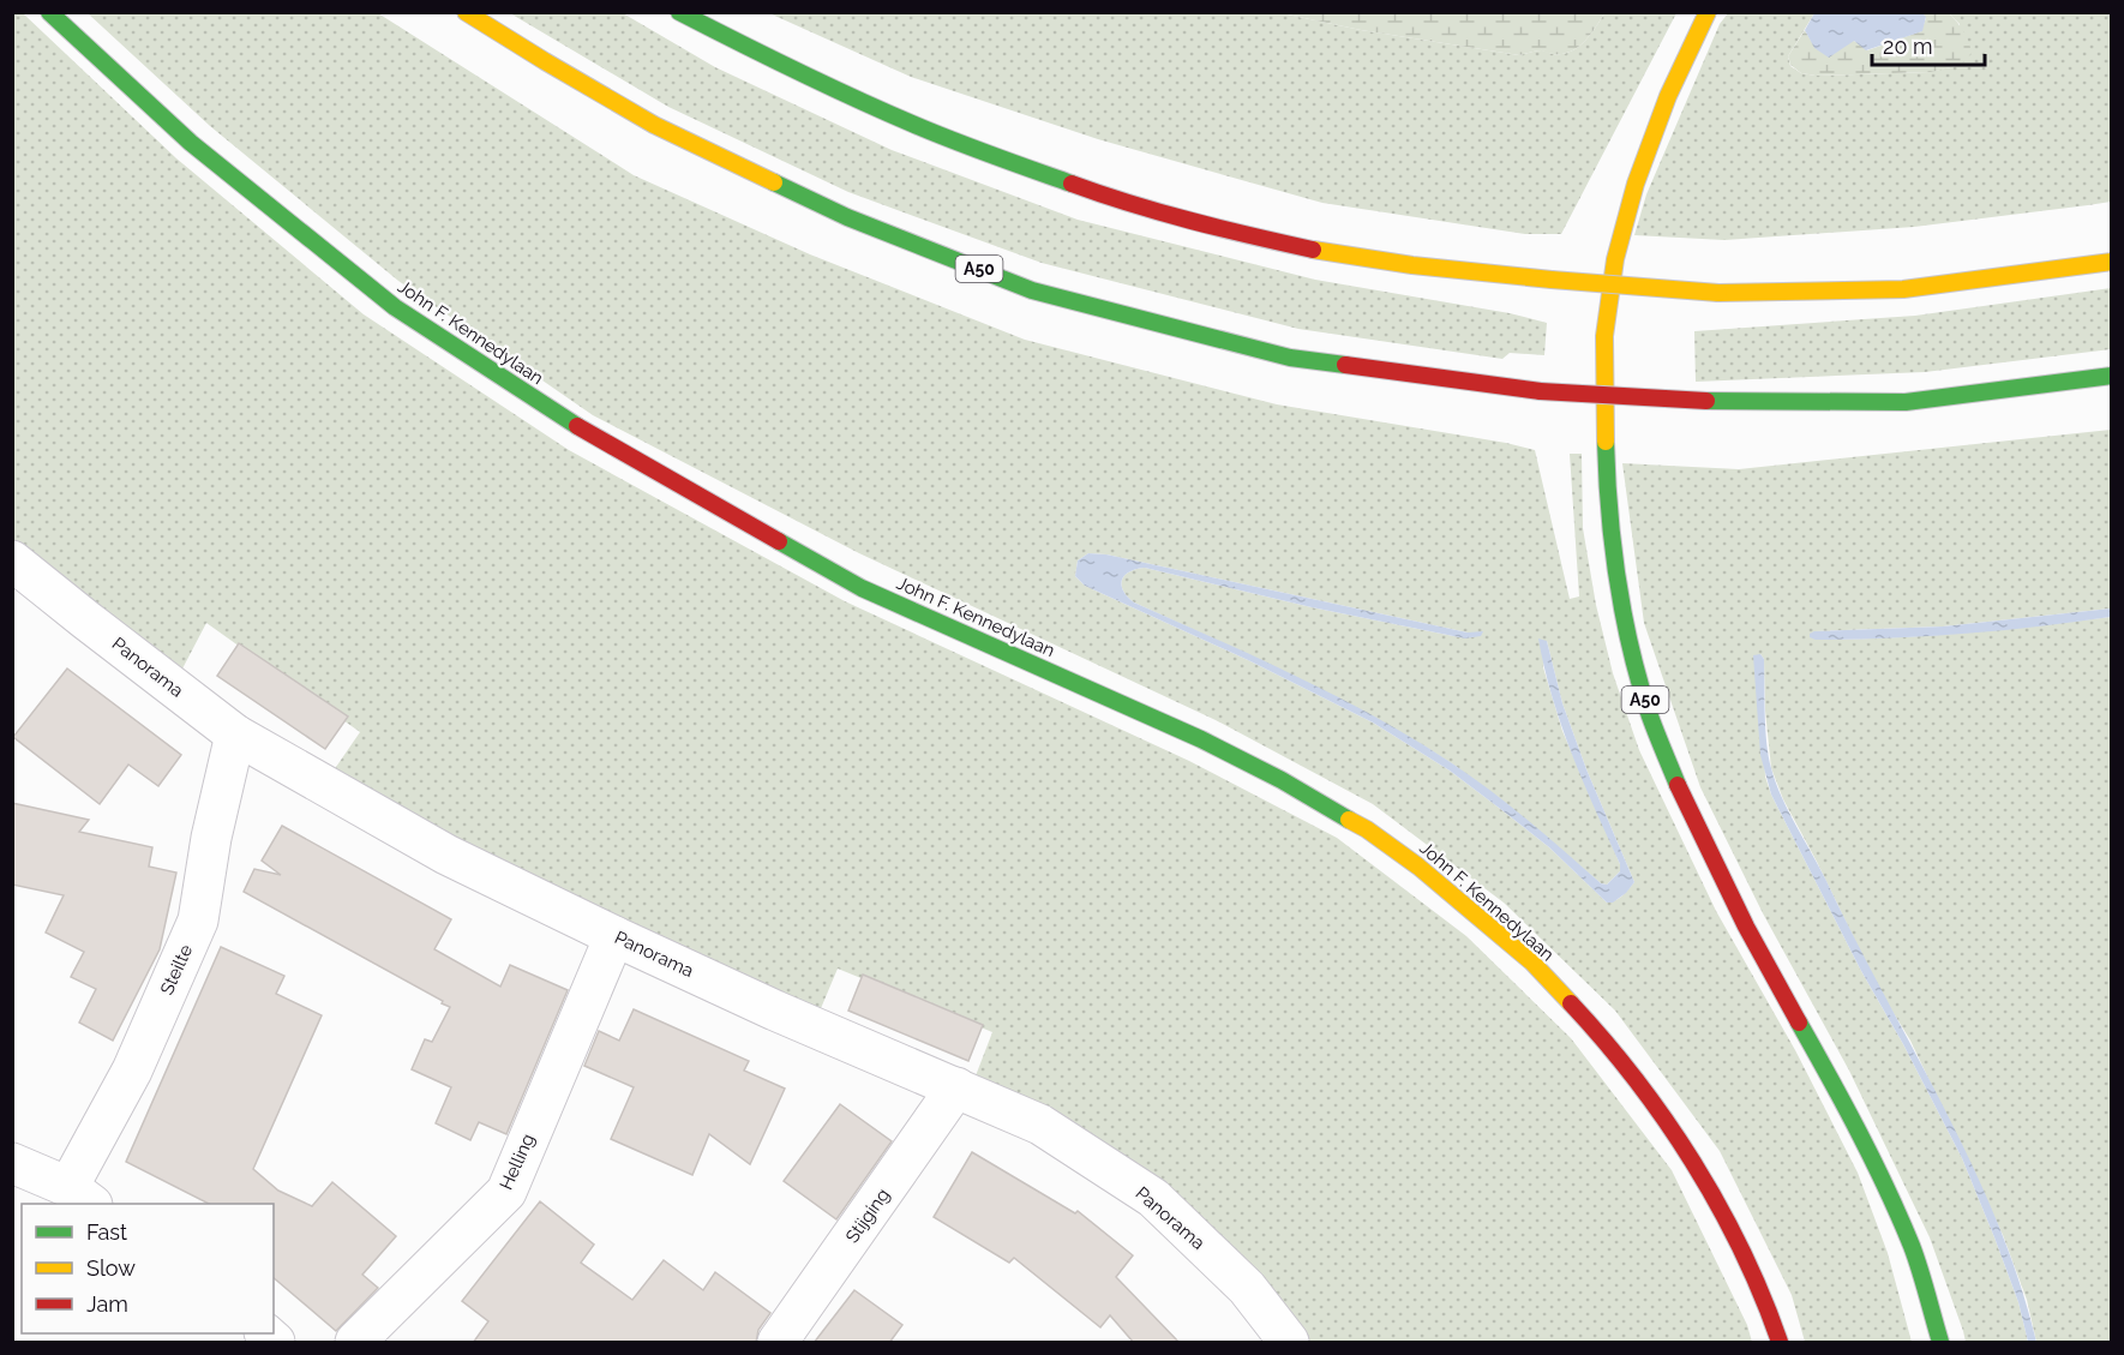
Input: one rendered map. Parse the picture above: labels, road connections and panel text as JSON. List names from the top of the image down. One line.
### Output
{"streets":{"highway":["A50","John F. Kennedylaan"],"street":["Panorama","Steilte","Helling","Stijging"]},"crossings":[["Panorama","Steilte"],["Panorama","Helling"],["Panorama","Stijging"]],"legend":["Fast","Slow","Jam"],"scale_bar":"20 m"}
